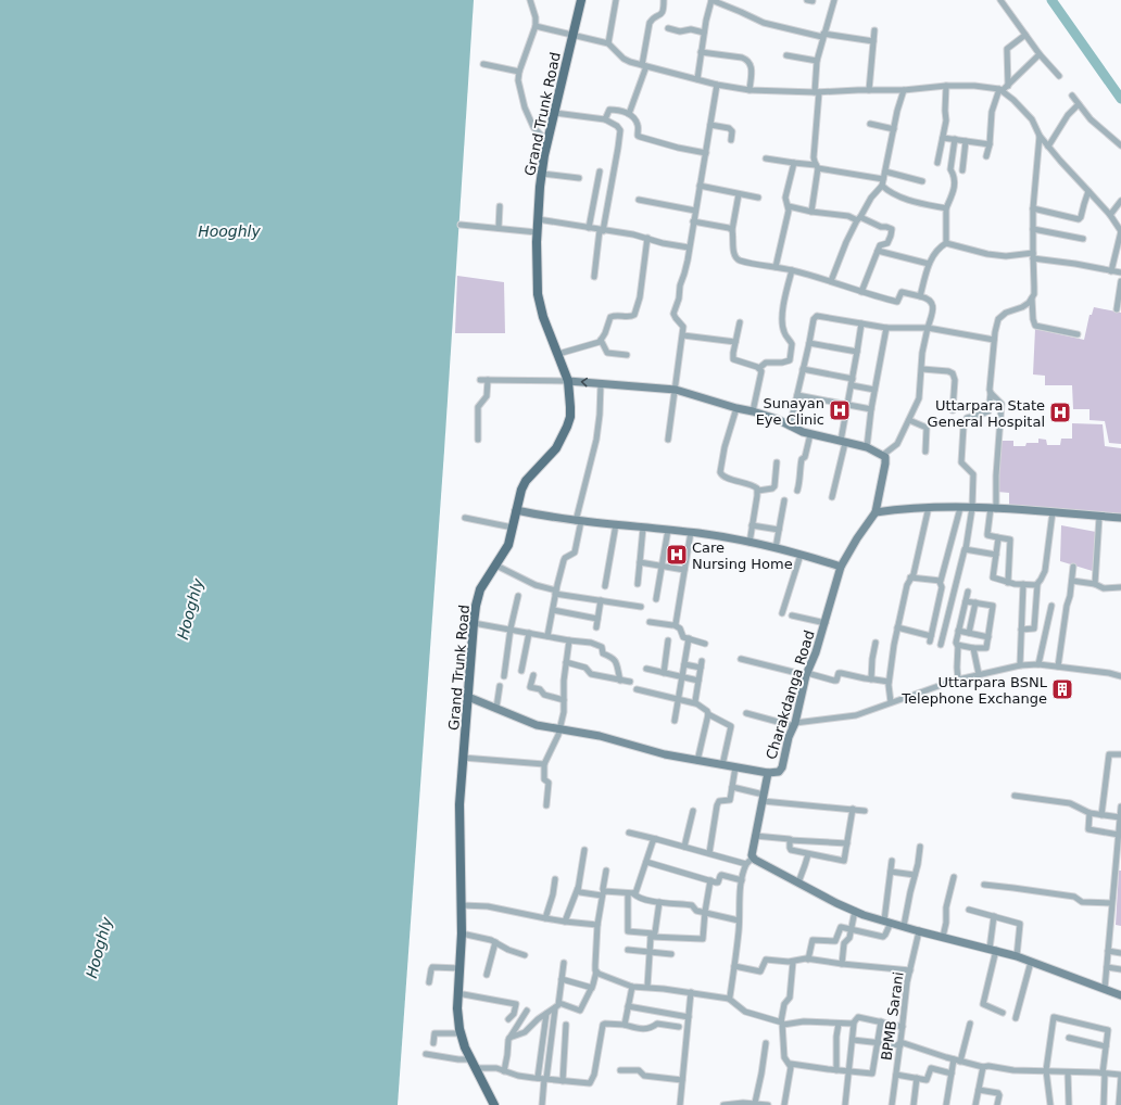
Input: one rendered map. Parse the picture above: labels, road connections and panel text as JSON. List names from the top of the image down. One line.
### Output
{"streets":{"main road":["Grand Trunk Road"],"street":["Charakdanga Road","BPMB Sarani"]},"water":["Hooghly"],"places":{"hospital":["Sunayan Eye Clinic","Uttarpara State General Hospital","Care Nursing Home"],"building":["Uttarpara BSNL Telephone Exchange"]}}
